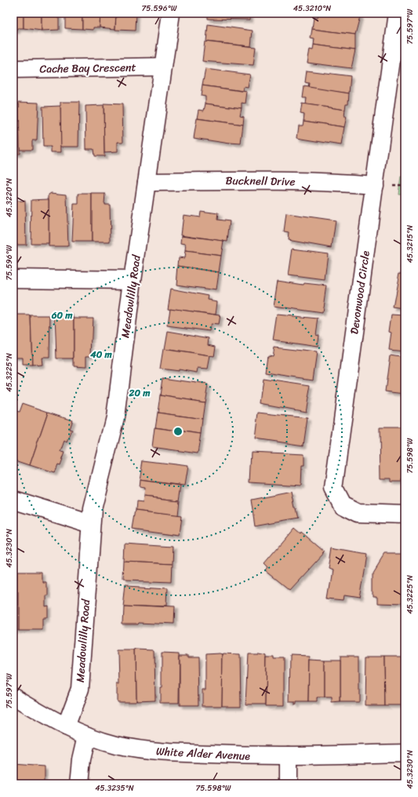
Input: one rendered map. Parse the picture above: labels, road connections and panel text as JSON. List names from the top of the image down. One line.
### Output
{"streets":{"street":["Cache Bay Crescent","Bucknell Drive","Devonwood Circle","Meadowlilly Road","White Alder Avenue"]},"crossings":[["Cache Bay Crescent","Meadowlilly Road"],["Bucknell Drive","Devonwood Circle"],["Bucknell Drive","Meadowlilly Road"],["Meadowlilly Road","White Alder Avenue"]],"coordinates":["75.596°W","45.3210°N","75.597°W","45.3220°N","45.3215°N","45.3225°N","75.598°W","45.3230°N","45.3235°N"],"rings":["60 m","40 m","20 m"]}
